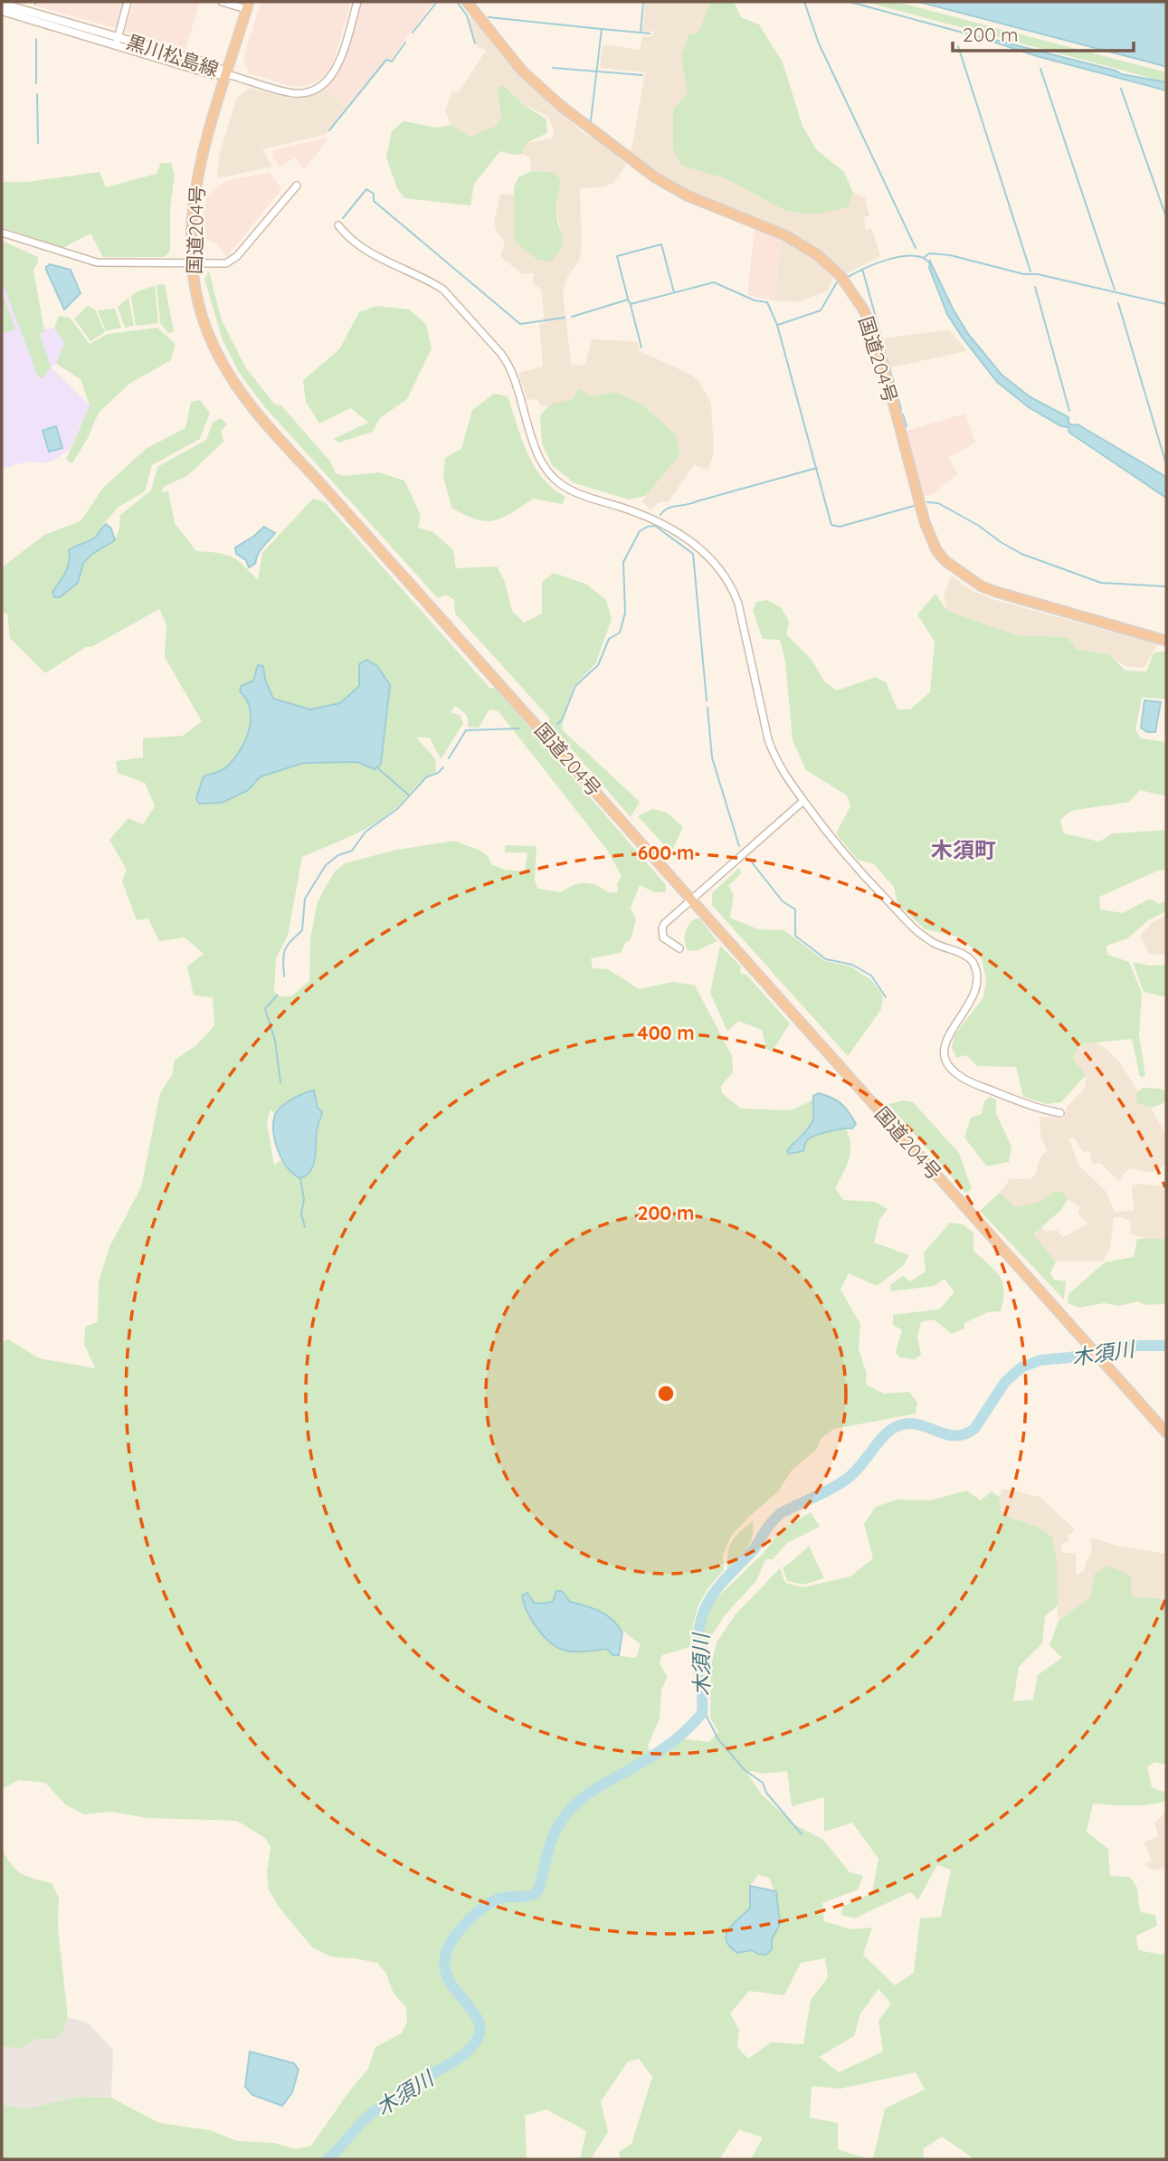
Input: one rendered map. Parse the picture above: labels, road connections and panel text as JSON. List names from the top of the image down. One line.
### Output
{"streets":{"highway":["国道204号"],"main road":["黒川松島線"]},"crossings":[["黒川松島線","国道204号"]],"districts":["木須町"],"water":["木須川"],"scale_bar":"200 m","rings":["600 m","400 m","200 m"]}
